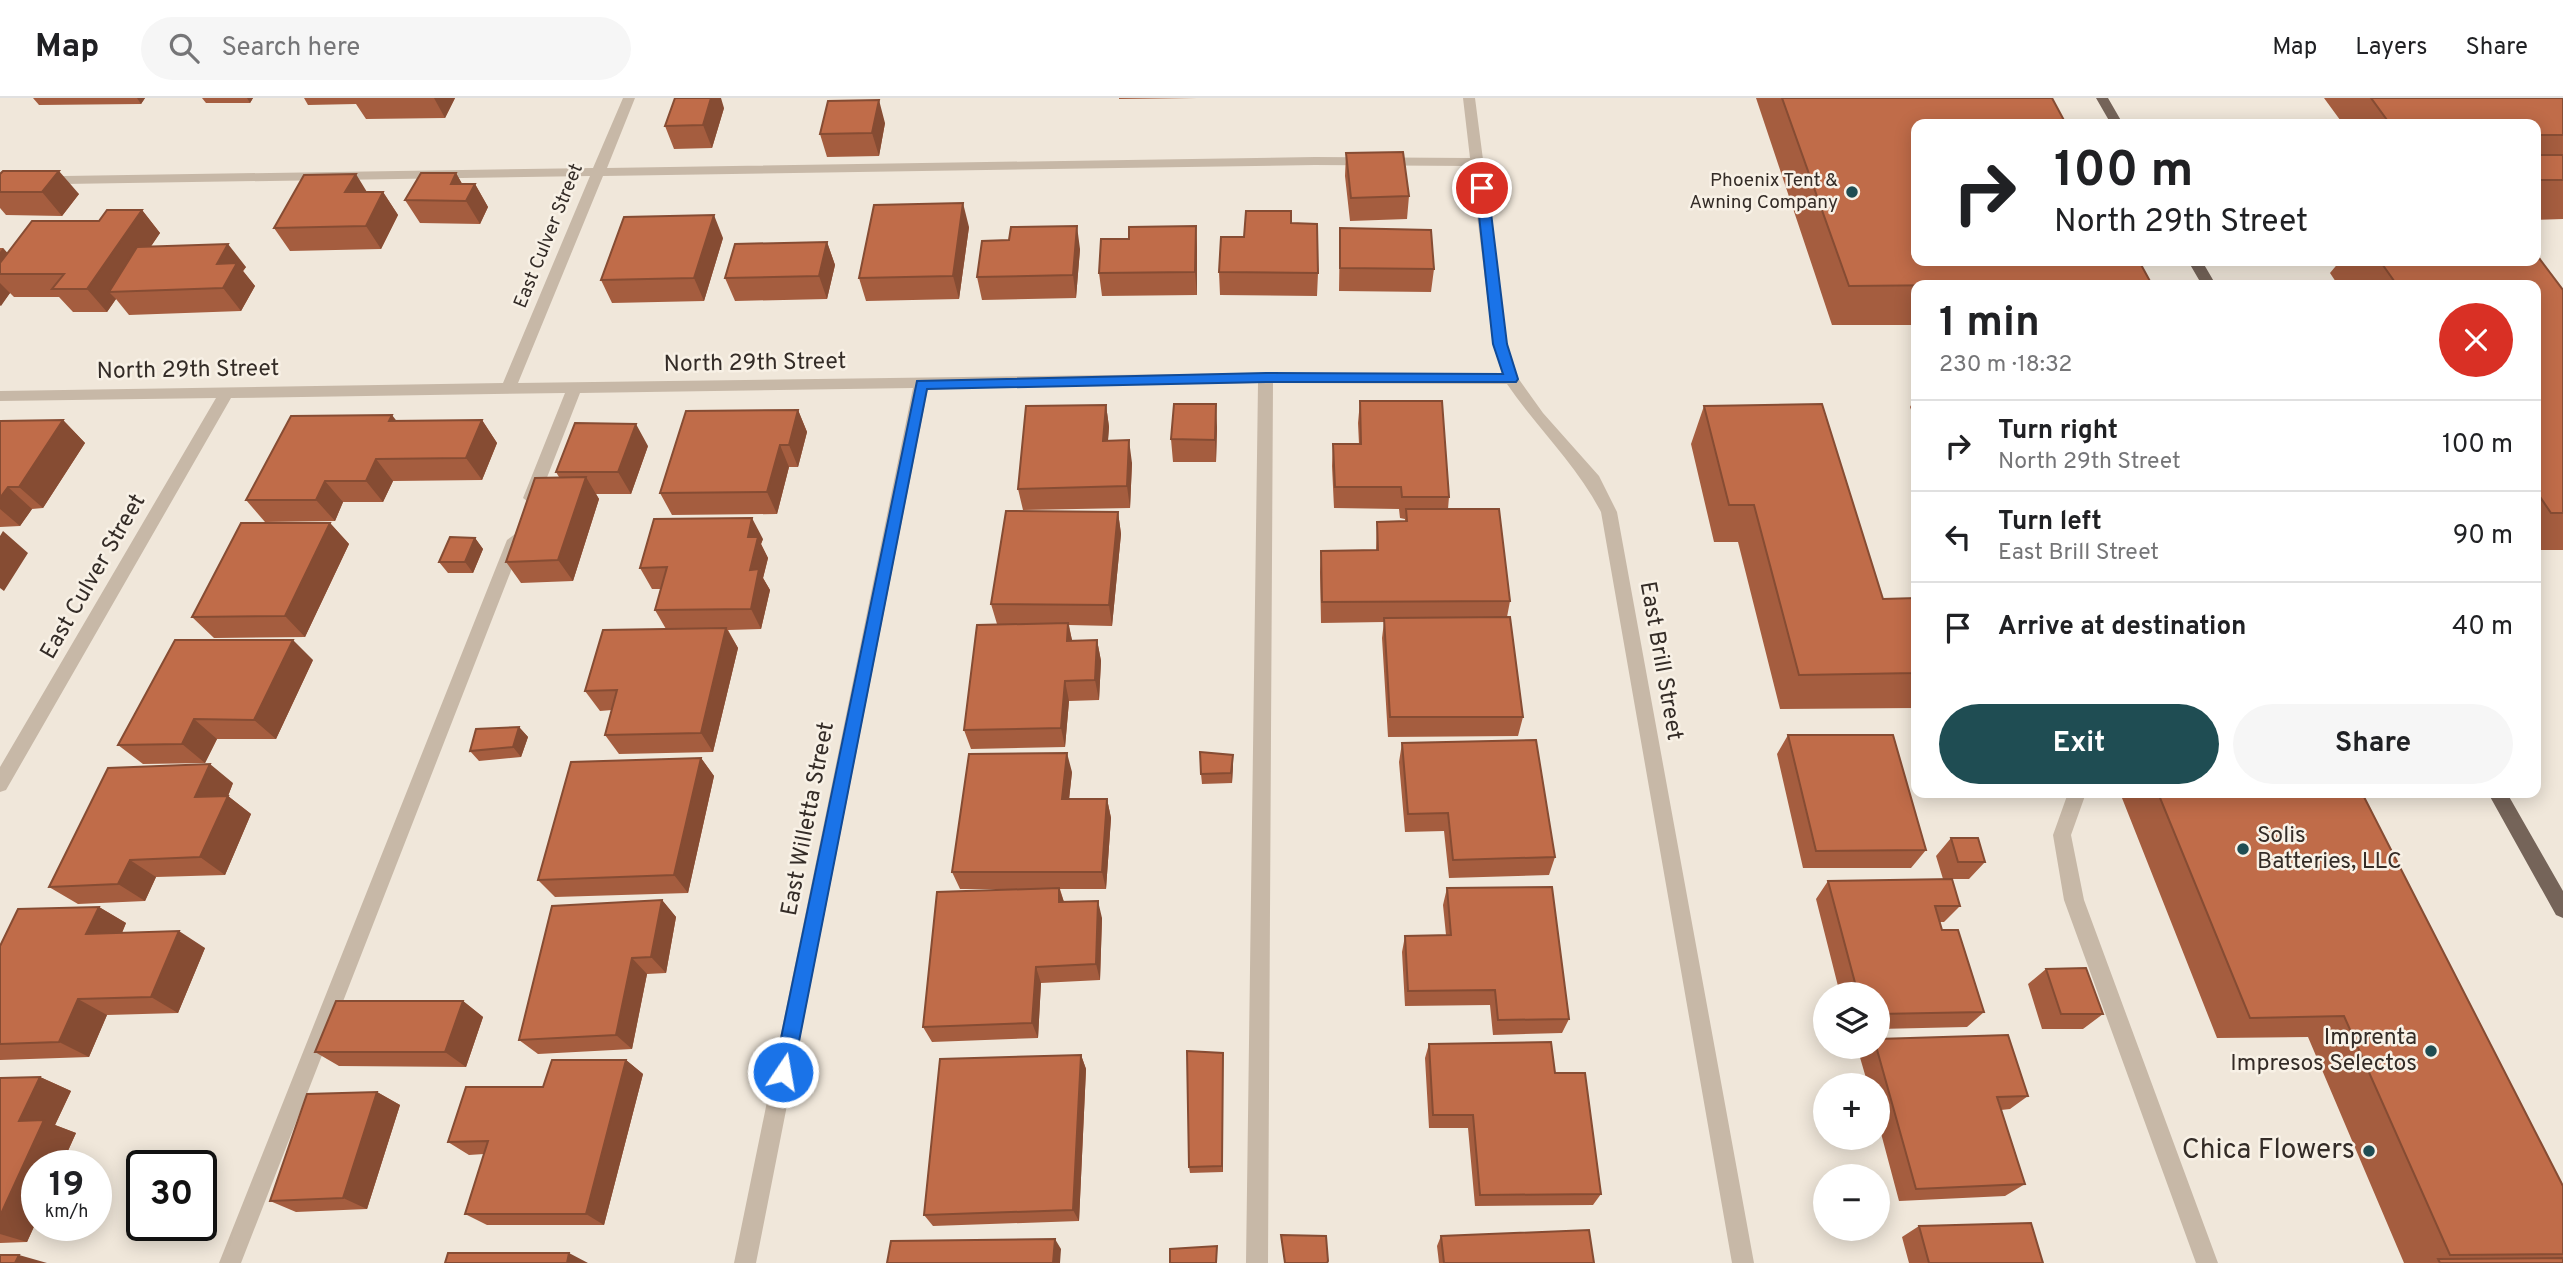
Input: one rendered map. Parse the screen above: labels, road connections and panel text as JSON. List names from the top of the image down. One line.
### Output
{"streets":{"street":["East Culver Street","North 29th Street","East Brill Street","East Willetta Street"]},"crossings":[["East Culver Street","North 29th Street"],["North 29th Street","East Brill Street"],["North 29th Street","East Willetta Street"]],"places":["Phoenix Tent & Awning Company","Solis Batteries, LLC","Imprenta Impresos Selectos","Chica Flowers"],"page":{"header":"Map","search":"Search here","nav":["Map","Layers","Share"],"turn":["100 m","North 29th Street"],"heading":["1 min","230 m · 18:32"],"list":[{"name":"Turn right","note":"North 29th Street","value":"100 m"},{"name":"Turn left","note":"East Brill Street","value":"90 m"},{"name":"Arrive at destination","value":"40 m"}],"buttons":["Exit","Share"],"map_buttons":["+","−"],"speed":"19 km/h","limit":"30"}}
